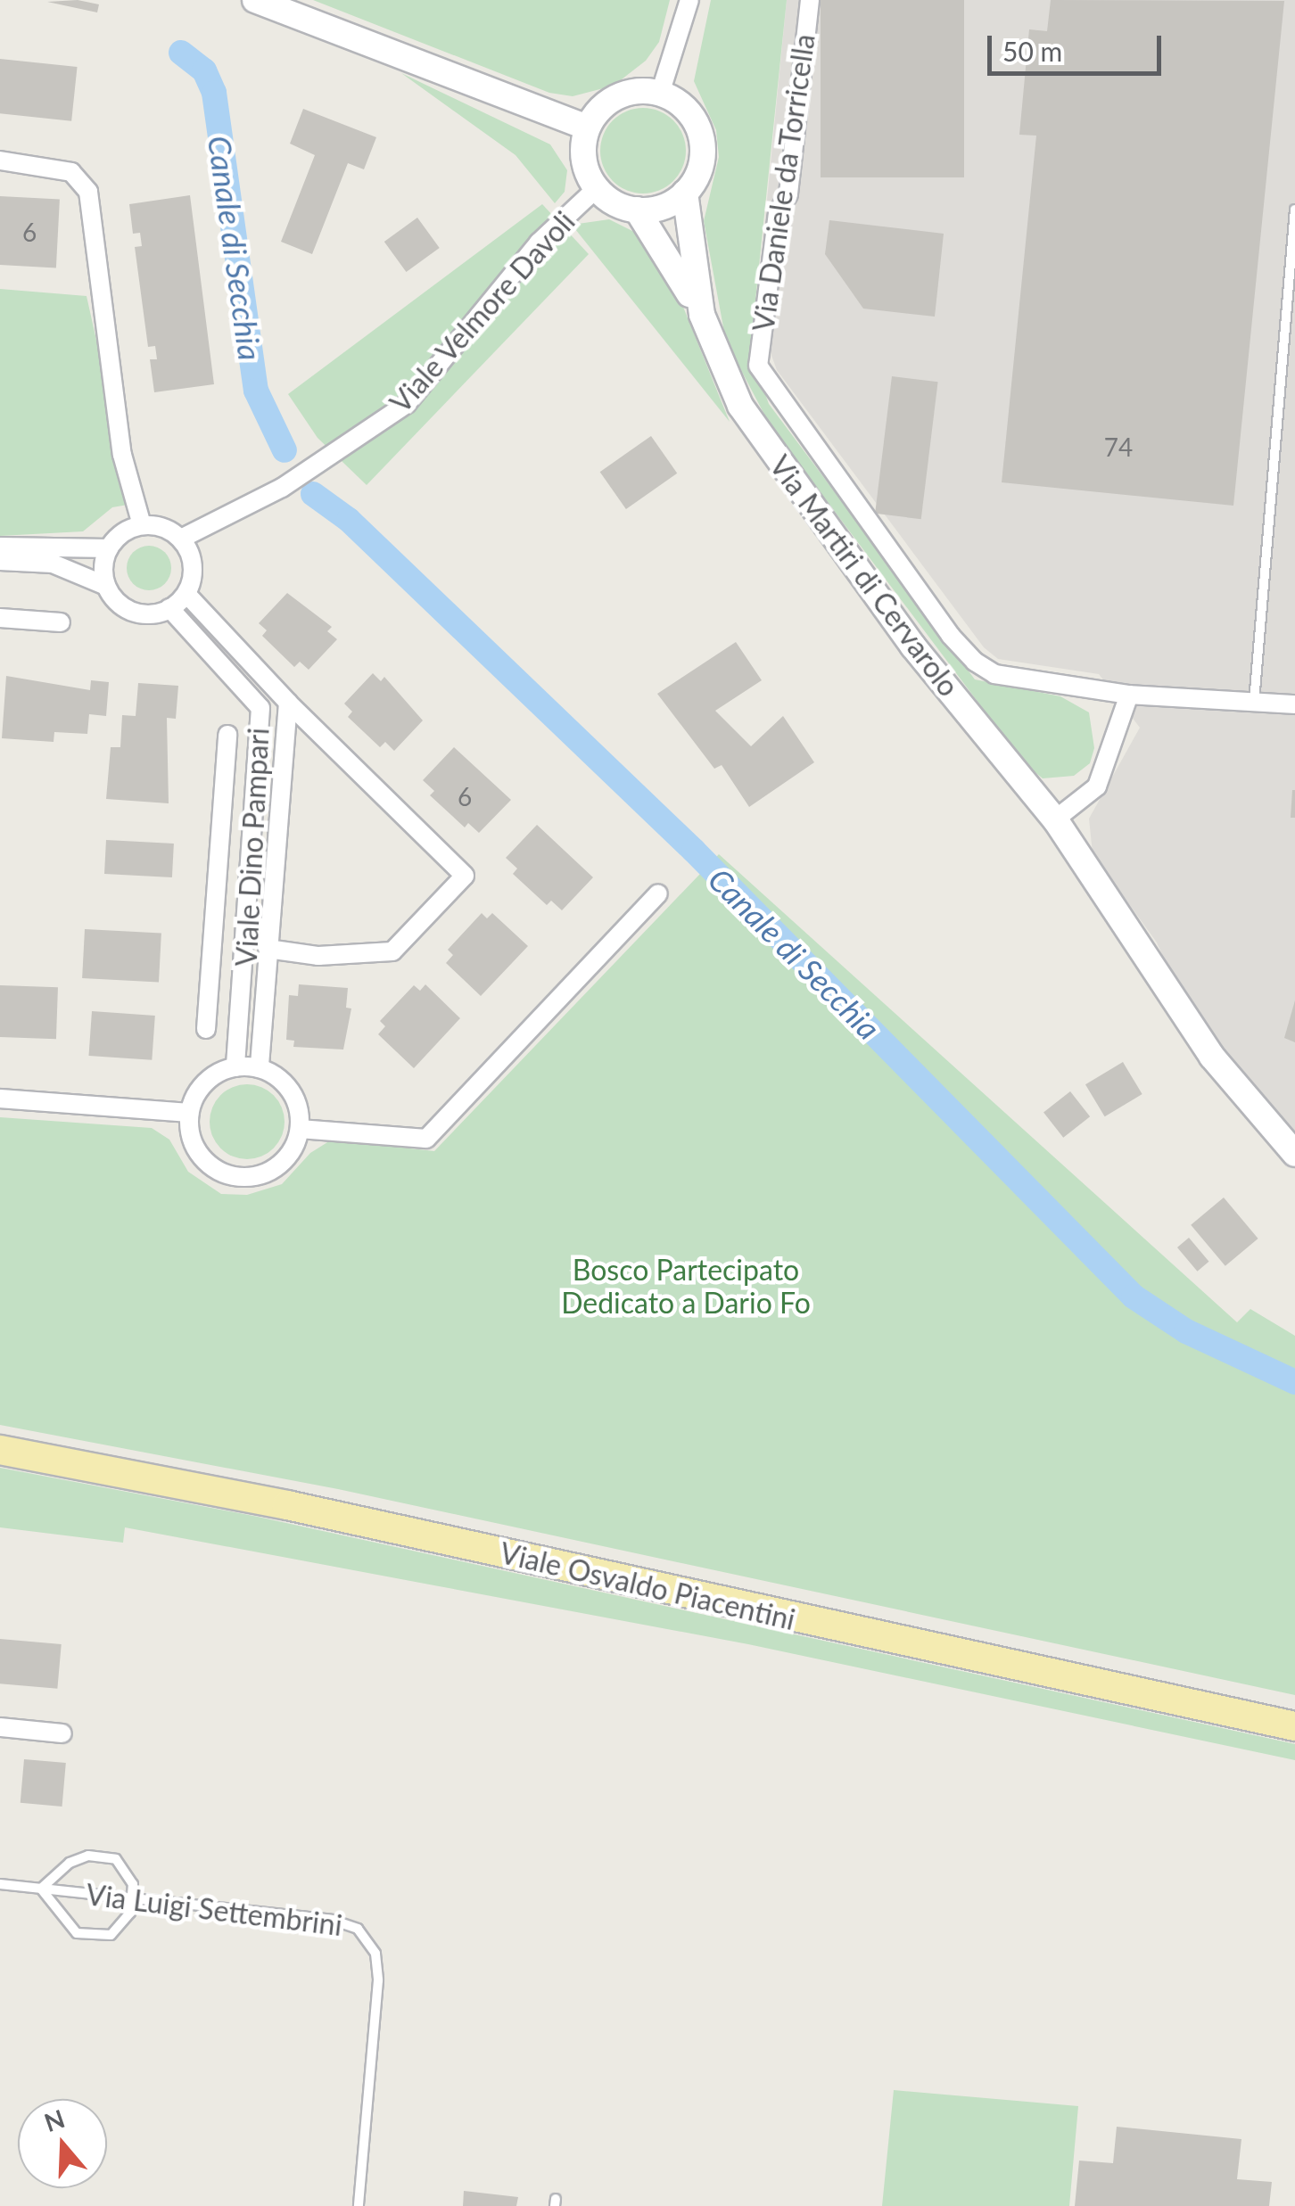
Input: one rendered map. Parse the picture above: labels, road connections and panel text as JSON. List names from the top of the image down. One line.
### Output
{"streets":{"main road":["Via Martiri di Cervarolo","Viale Osvaldo Piacentini"],"street":["Via Daniele da Torricella","Viale Velmore Davoli","Viale Dino Pampari"],"lane":["Via Luigi Settembrini"]},"crossings":[["Via Daniele da Torricella","Via Martiri di Cervarolo"],["Viale Velmore Davoli","Via Martiri di Cervarolo"],["Viale Velmore Davoli","Viale Dino Pampari"]],"water":["Canale di Secchia"],"parks":["Bosco Partecipato Dedicato a Dario Fo"],"house_numbers":["6","74","6"],"scale_bar":"50 m","north":"top"}
